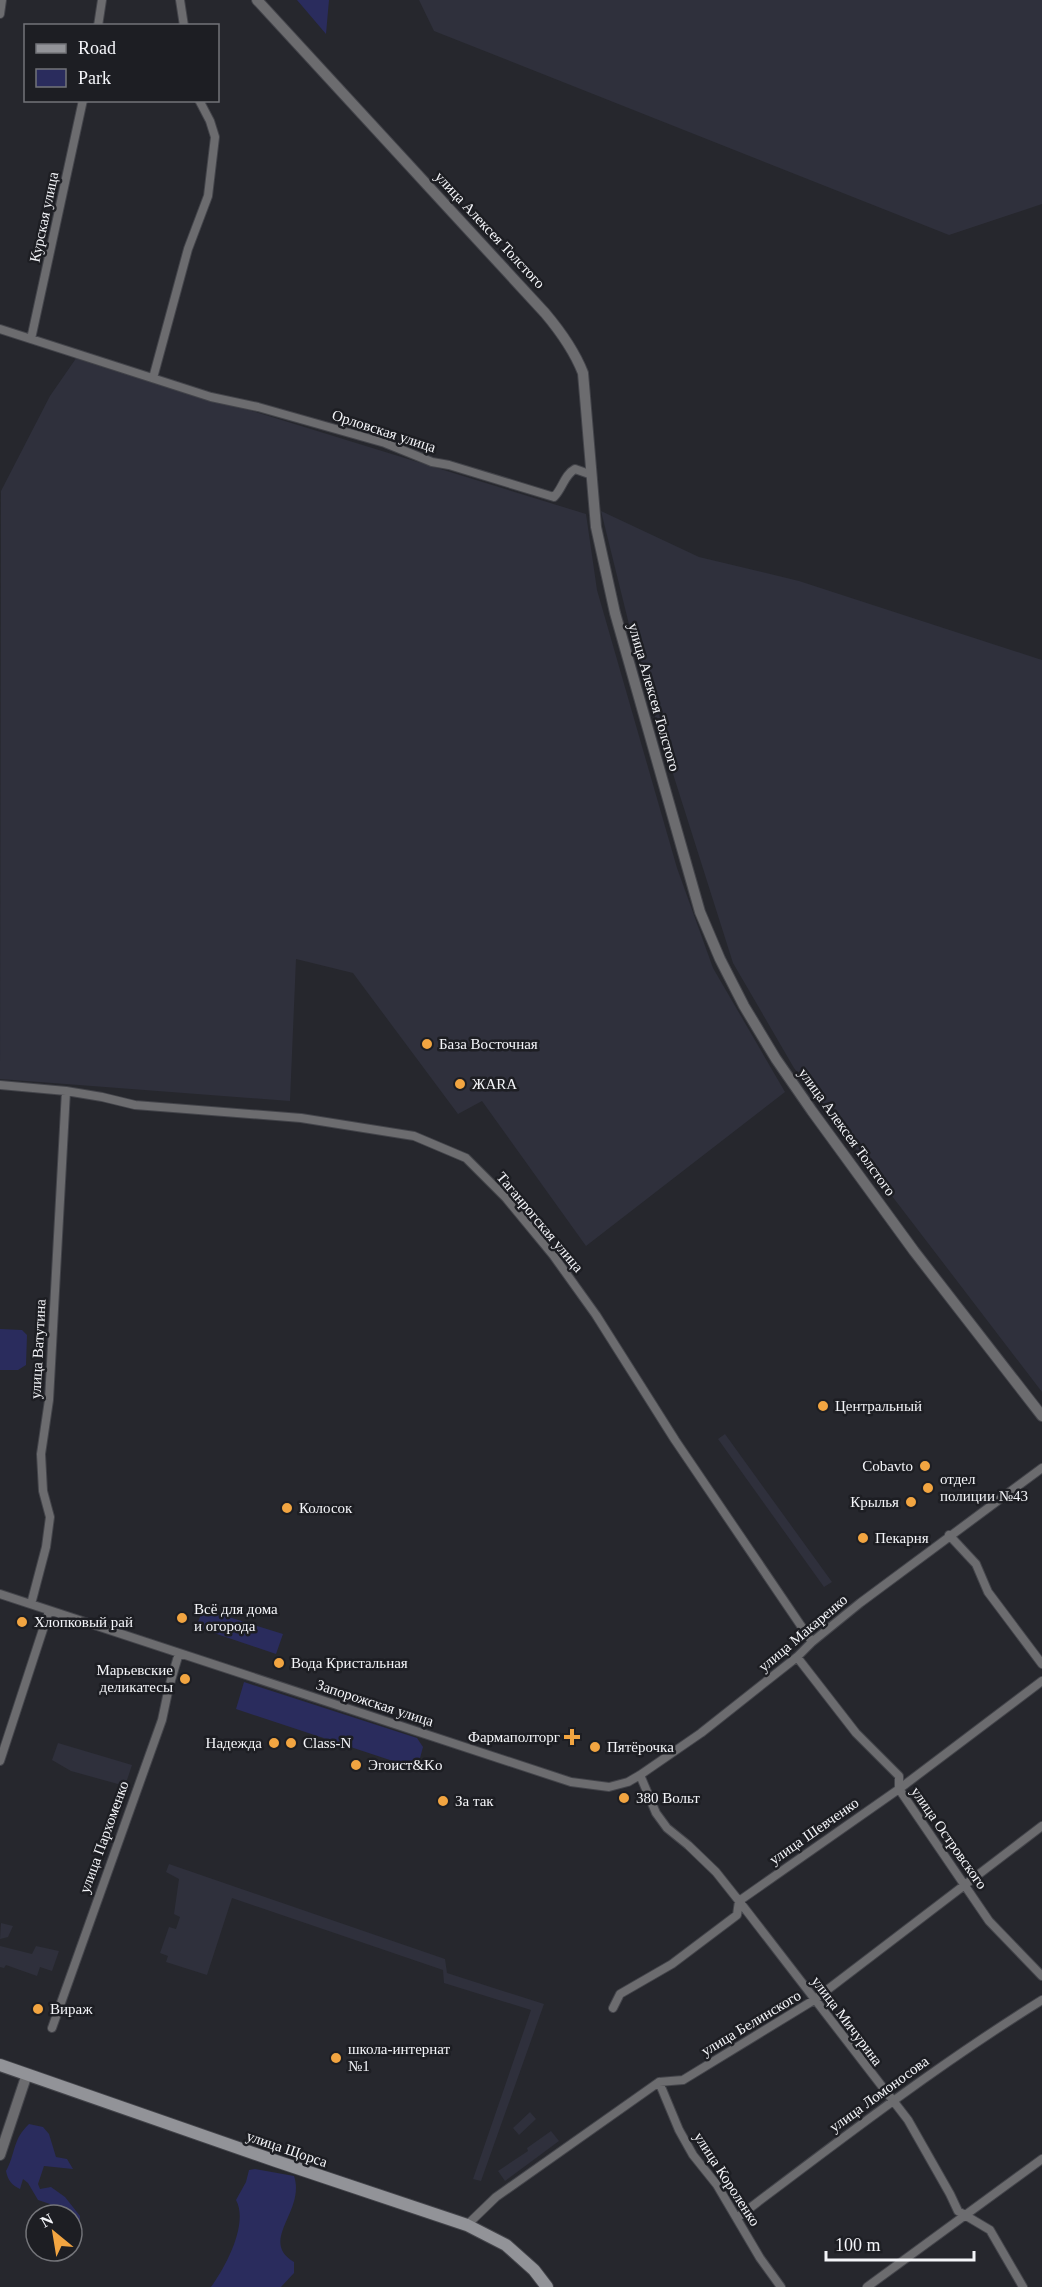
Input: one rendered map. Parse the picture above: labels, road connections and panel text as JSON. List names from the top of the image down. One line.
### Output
{"streets":{"main road":["улица Щорса"],"street":["Курская улица","улица Алексея Толстого","Орловская улица","Таганрогская улица","улица Ватутина","улица Макаренко","Запорожская улица","улица Шевченко","улица Пархоменко","улица Островского","улица Мичурина","улица Белинского","улица Ломоносова","улица Короленко"]},"crossings":[["Курская улица","Орловская улица"],["улица Алексея Толстого","Орловская улица"],["Таганрогская улица","улица Ватутина"],["Таганрогская улица","улица Макаренко"],["улица Ватутина","Запорожская улица"],["улица Макаренко","Запорожская улица"],["улица Макаренко","улица Островского"],["улица Макаренко","улица Мичурина"],["Запорожская улица","улица Пархоменко"],["улица Шевченко","улица Островского"],["улица Шевченко","улица Мичурина"],["улица Островского","улица Белинского"],["улица Мичурина","улица Белинского"],["улица Мичурина","улица Ломоносова"],["улица Белинского","улица Щорса"],["улица Белинского","улица Короленко"],["улица Ломоносова","улица Короленко"]],"places":{"other":["База Восточная","ЖАRА","Центральный","Cobavto","отдел полиции №43","Крылья","Колосок","Пекарня","Всё для дома и огорода","Хлопковый рай","Вода Кристальная","Марьевские деликатесы","Надежда","Class-N","Пятёрочка","Эгоист&Kо","380 Вольт","За так","Вираж","школа-интернат №1"],"health":["Фармаполторг"]},"legend":["Road","Park"],"scale_bar":"100 m","north":"top left"}
